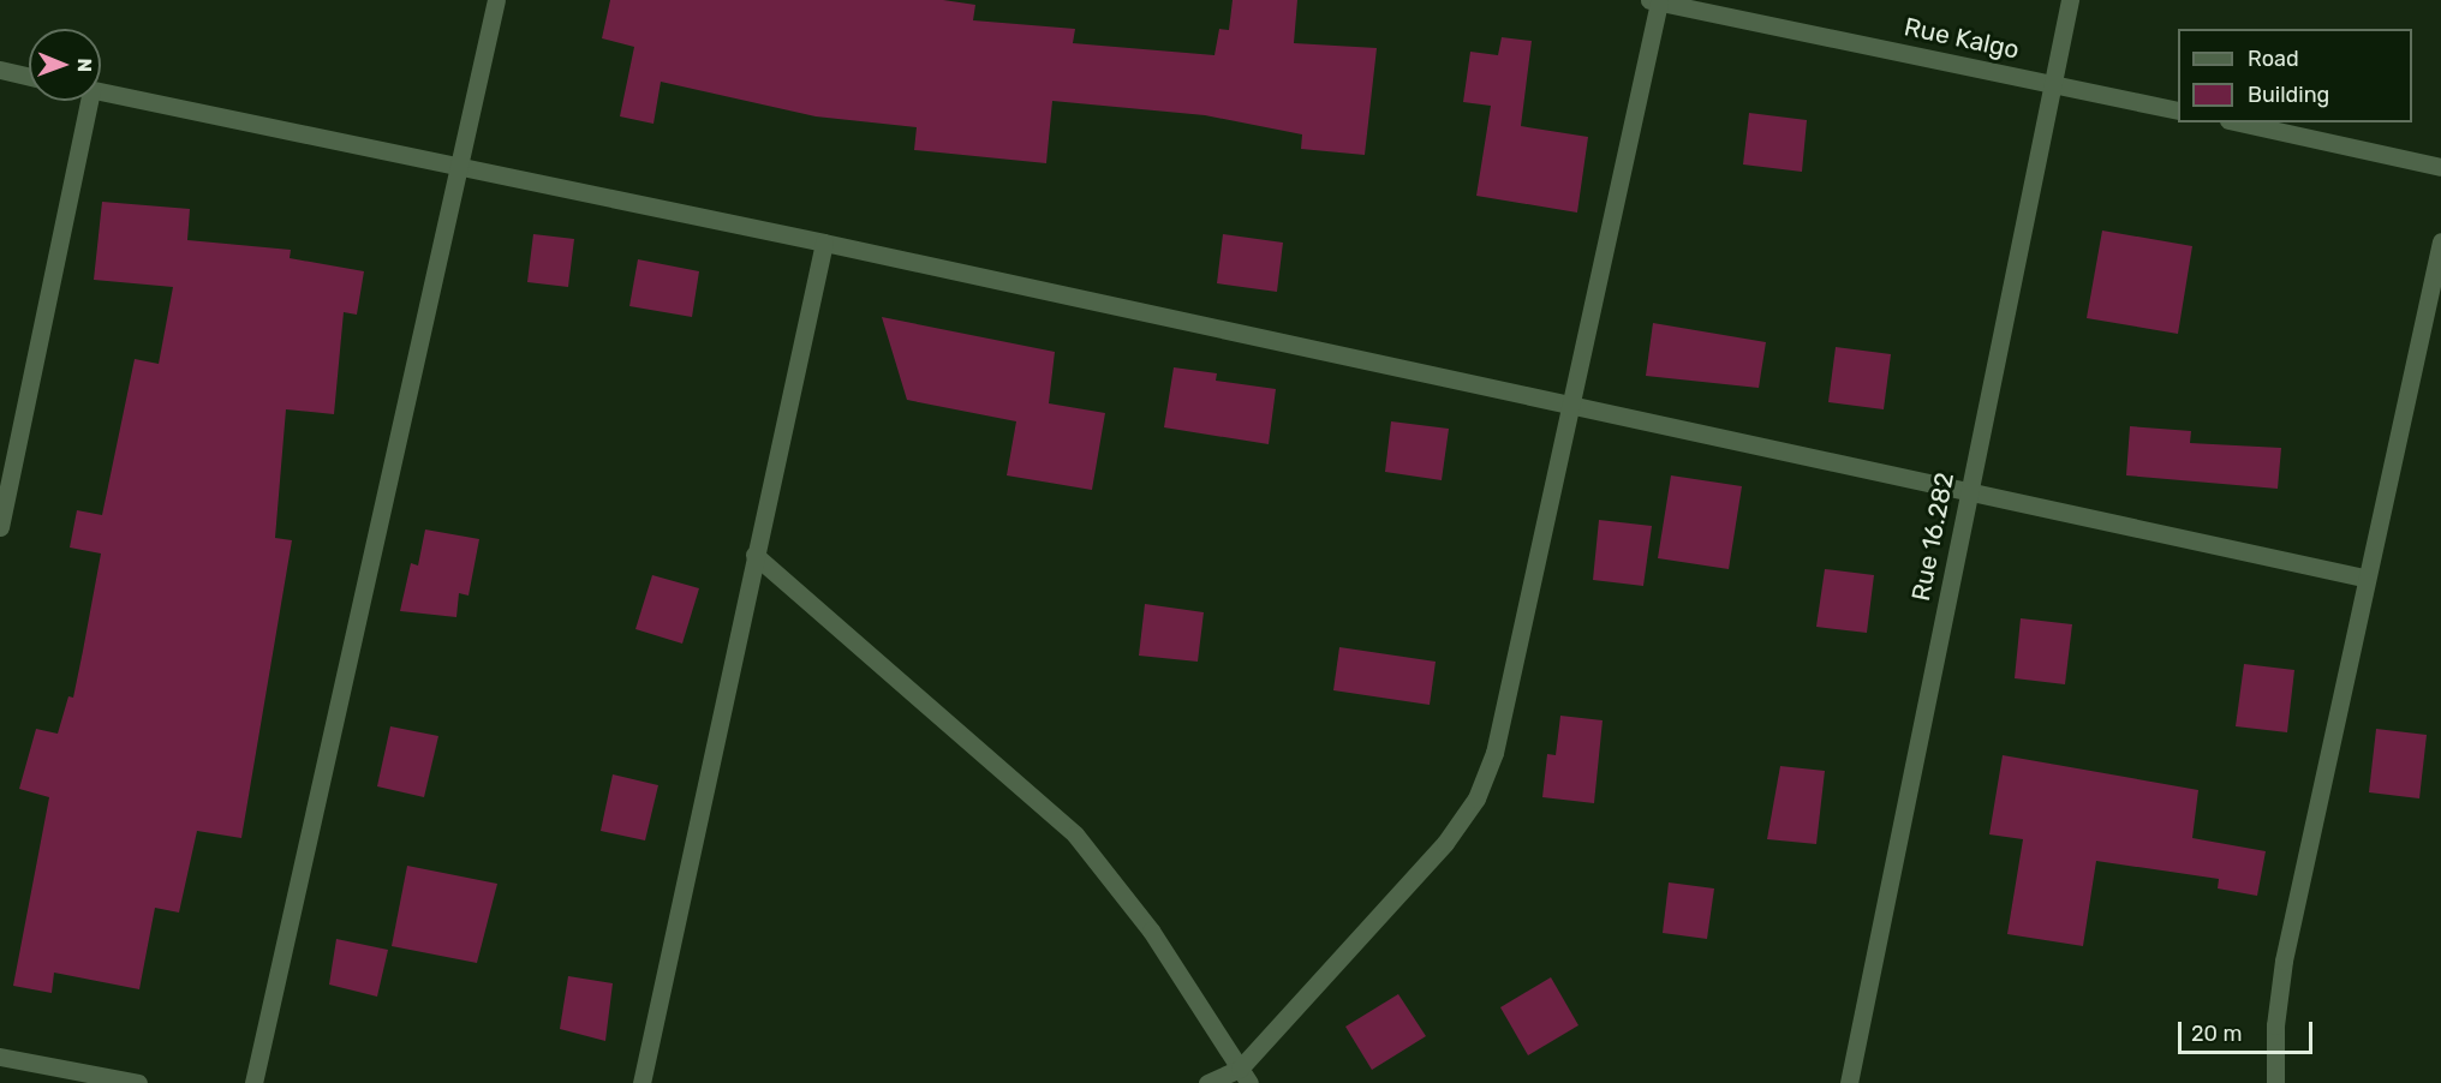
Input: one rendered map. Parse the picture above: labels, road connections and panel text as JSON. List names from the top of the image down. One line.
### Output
{"streets":{"street":["Rue Kalgo","Rue 16.282"]},"crossings":[["Rue Kalgo","Rue 16.282"]],"legend":["Road","Building"],"scale_bar":"20 m","north":"right"}
